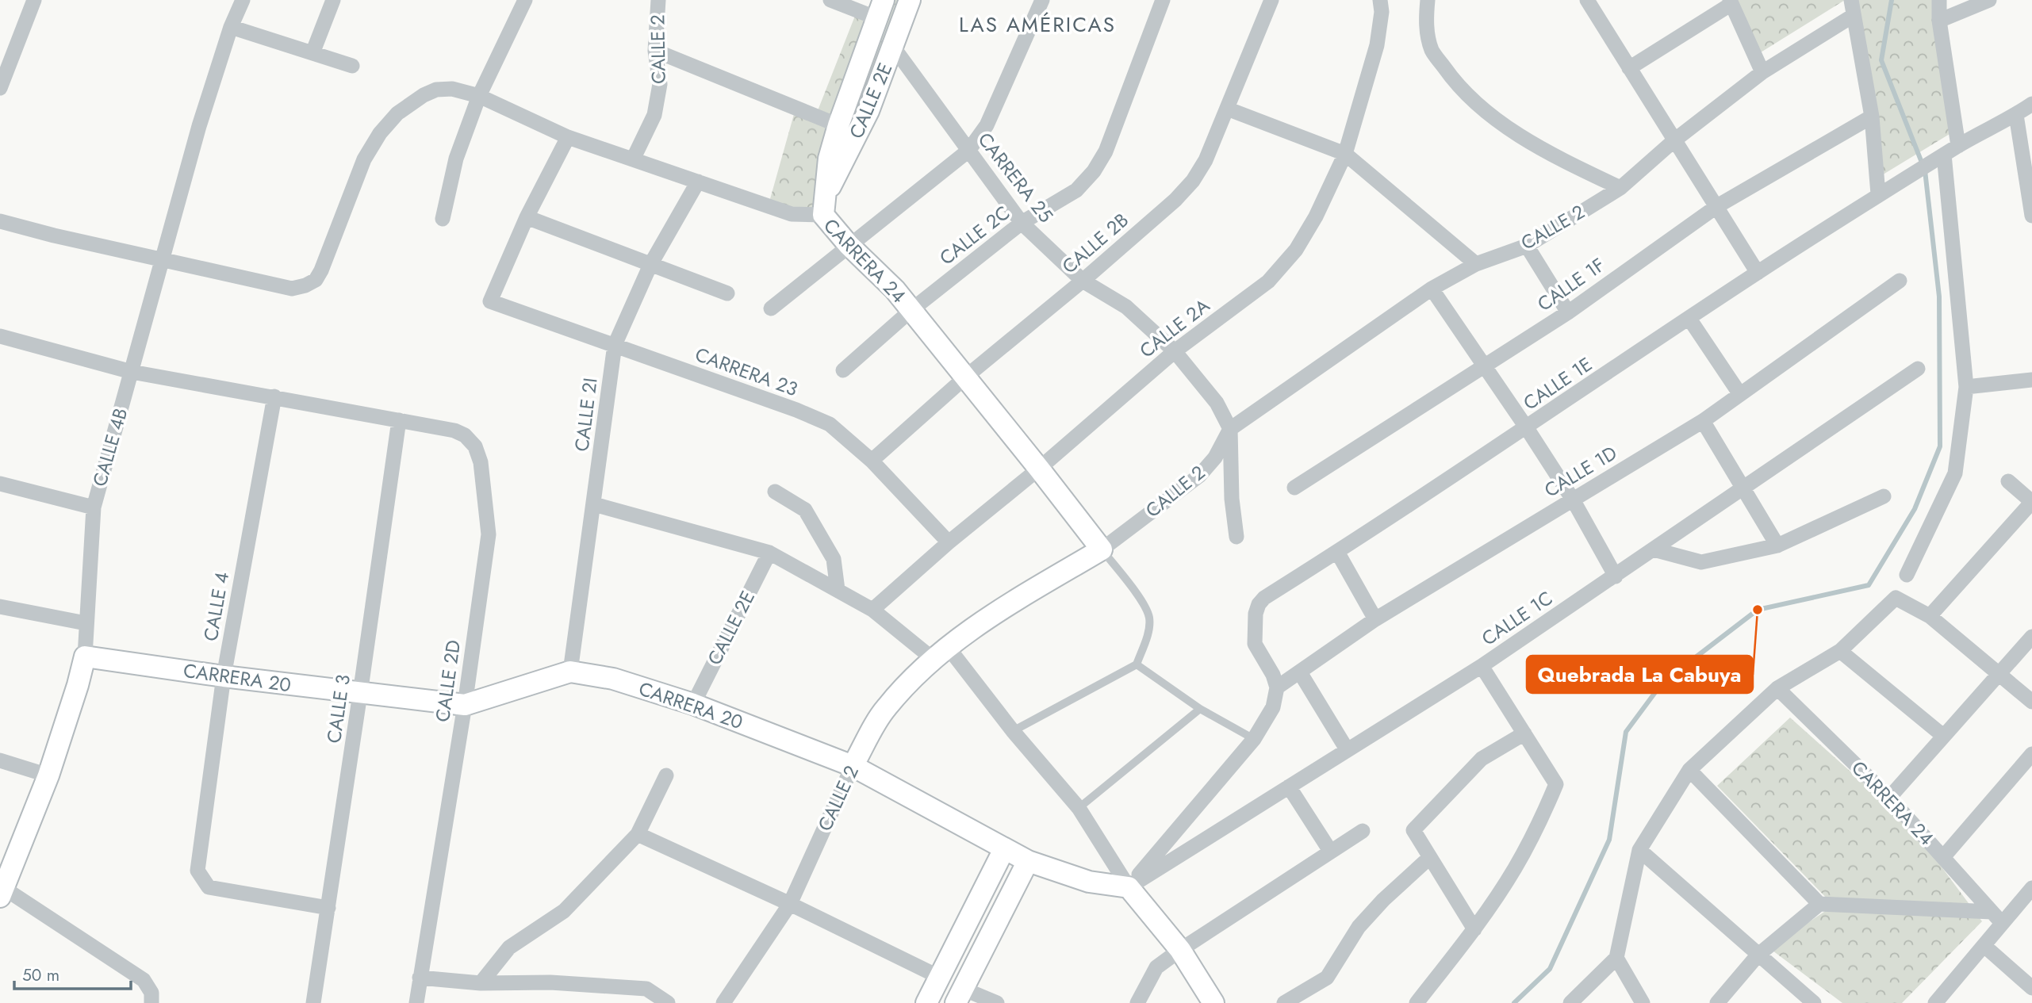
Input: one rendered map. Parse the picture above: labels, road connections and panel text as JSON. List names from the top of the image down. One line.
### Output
{"streets":{"street":["CALLE 2","CALLE 2E","CARRERA 25","CALLE 2C","CALLE 2B","CARRERA 24","CALLE 1F","CALLE 2A","CARRERA 23","CALLE 1E","CALLE 2I","CALLE 4B","CALLE 1D","CALLE 4","CALLE 1C","CARRERA 20","CALLE 2D","CALLE 3"]},"crossings":[["CALLE 2","CARRERA 25"],["CALLE 2","CARRERA 24"],["CALLE 2","CARRERA 20"],["CALLE 2E","CARRERA 25"],["CALLE 2E","CARRERA 24"],["CALLE 2E","CARRERA 20"],["CARRERA 25","CALLE 2C"],["CARRERA 25","CALLE 2B"],["CARRERA 25","CALLE 2A"],["CALLE 2C","CARRERA 24"],["CALLE 2B","CARRERA 24"],["CALLE 2B","CARRERA 23"],["CARRERA 24","CALLE 2A"],["CARRERA 24","CALLE 2I"],["CARRERA 24","CALLE 4B"],["CALLE 2A","CARRERA 23"],["CARRERA 23","CALLE 2I"],["CALLE 1E","CALLE 1D"],["CALLE 2I","CARRERA 20"],["CALLE 4B","CARRERA 20"],["CALLE 4B","CALLE 2D"],["CALLE 4","CARRERA 20"],["CALLE 4","CALLE 2D"],["CALLE 4","CALLE 3"],["CALLE 1C","CARRERA 20"],["CARRERA 20","CALLE 2D"],["CARRERA 20","CALLE 3"],["CALLE 2D","CALLE 3"]],"districts":["LAS AMÉRICAS"],"places":["Quebrada La Cabuya"],"scale_bar":"50 m"}
